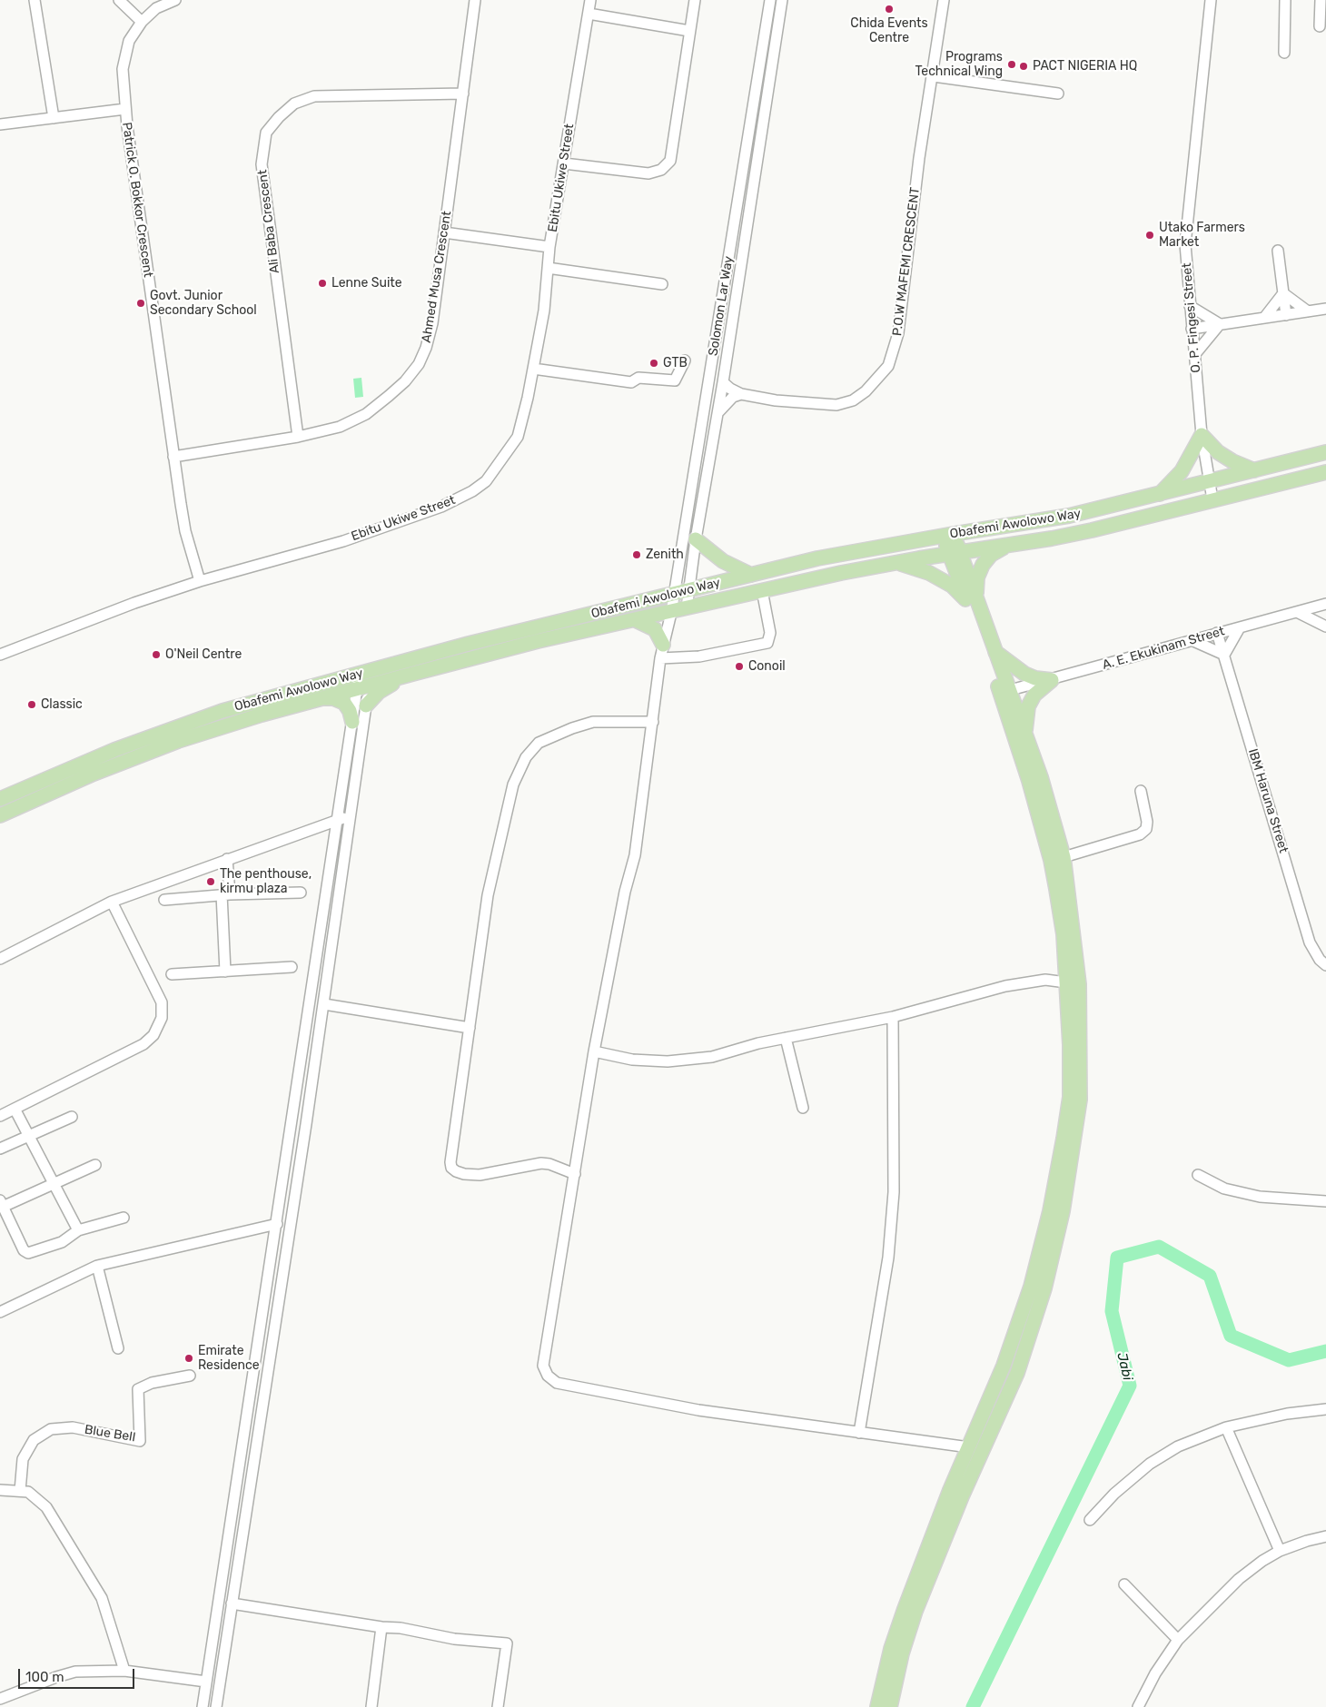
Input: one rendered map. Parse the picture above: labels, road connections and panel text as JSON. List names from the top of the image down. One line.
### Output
{"streets":{"main road":["Obafemi Awolowo Way"],"street":["Ebitu Ukiwe Street","Patrick O. Bokkor Crescent","Ali Baba Crescent","P.O.W MAFEMI CRESCENT","Ahmed Musa Crescent","Solomon Lar Way","O. P. Fingesi Street","A. E. Ekukinam Street","IBM Haruna Street","Blue Bell"]},"crossings":[["Ebitu Ukiwe Street","Patrick O. Bokkor Crescent"],["Patrick O. Bokkor Crescent","Ahmed Musa Crescent"],["Ali Baba Crescent","Ahmed Musa Crescent"],["P.O.W MAFEMI CRESCENT","Solomon Lar Way"],["Solomon Lar Way","Obafemi Awolowo Way"],["O. P. Fingesi Street","Obafemi Awolowo Way"],["A. E. Ekukinam Street","IBM Haruna Street"]],"water":["Jabi"],"places":["Chida Events Centre","Programs Technical Wing","PACT NIGERIA HQ","Utako Farmers Market","Lenne Suite","Govt. Junior Secondary School","GTB","Zenith","O'Neil Centre","Conoil","Classic","The penthouse, kirmu plaza","Emirate Residence"],"scale_bar":"100 m"}
